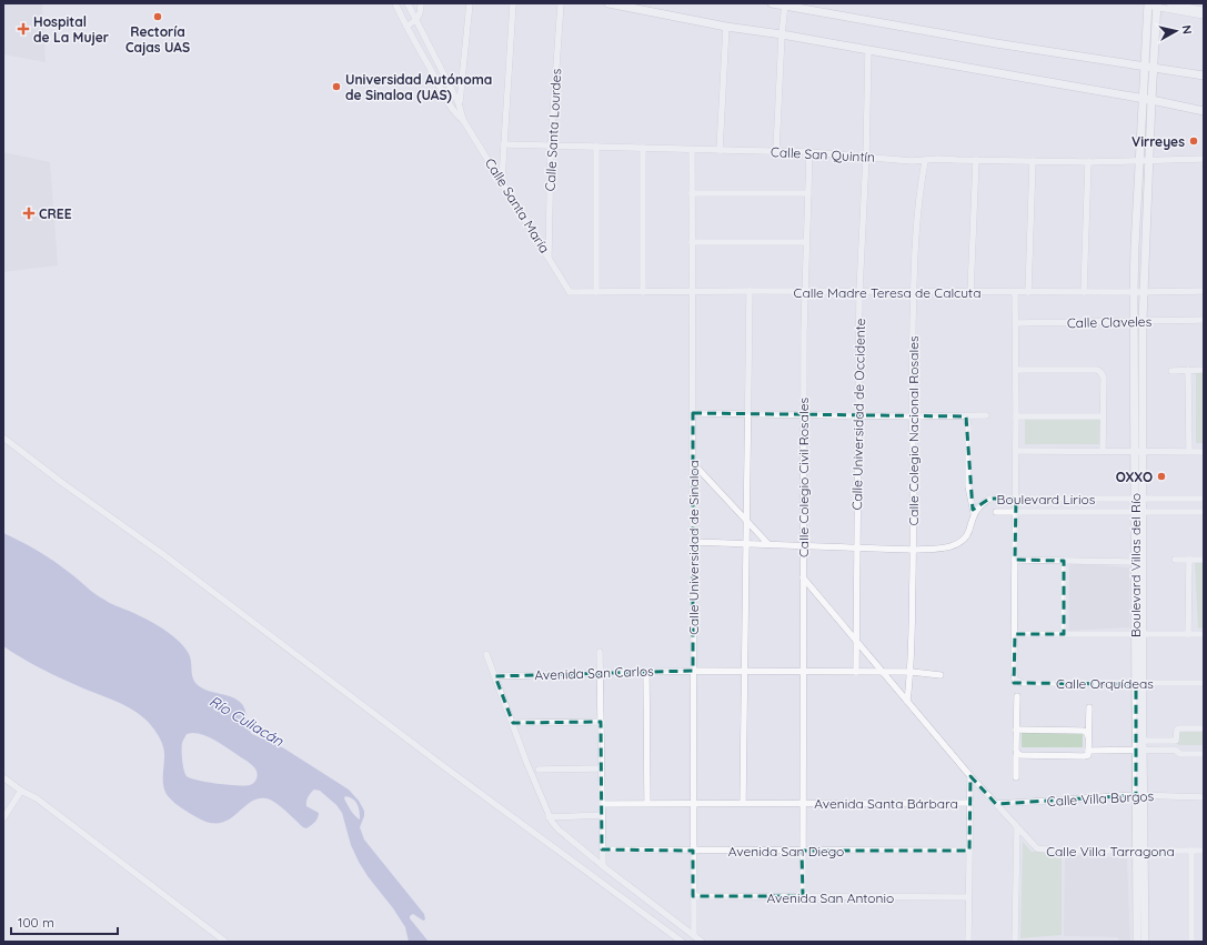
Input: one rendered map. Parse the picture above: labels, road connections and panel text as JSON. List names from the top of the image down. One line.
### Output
{"streets":{"street":["Calle Santa Lourdes","Calle San Quintín","Calle Santa María","Calle Madre Teresa de Calcuta","Calle Claveles","Calle Universidad de Occidente","Calle Colegio Nacional Rosales","Calle Colegio Civil Rosales","Boulevard Lirios","Calle Universidad de Sinaloa","Boulevard Villas del Río","Avenida San Carlos","Calle Orquídeas","Calle Villa Burgos","Avenida Santa Bárbara","Avenida San Diego","Calle Villa Tarragona","Avenida San Antonio"]},"crossings":[["Calle Santa Lourdes","Calle San Quintín"],["Calle Santa Lourdes","Calle Santa María"],["Calle San Quintín","Calle Universidad de Occidente"],["Calle San Quintín","Calle Colegio Nacional Rosales"],["Calle San Quintín","Calle Colegio Civil Rosales"],["Calle San Quintín","Calle Universidad de Sinaloa"],["Calle San Quintín","Boulevard Villas del Río"],["Calle Santa María","Calle Madre Teresa de Calcuta"],["Calle Madre Teresa de Calcuta","Calle Universidad de Occidente"],["Calle Madre Teresa de Calcuta","Calle Colegio Nacional Rosales"],["Calle Madre Teresa de Calcuta","Calle Colegio Civil Rosales"],["Calle Madre Teresa de Calcuta","Calle Universidad de Sinaloa"],["Calle Madre Teresa de Calcuta","Boulevard Villas del Río"],["Calle Claveles","Boulevard Villas del Río"],["Calle Universidad de Occidente","Boulevard Lirios"],["Calle Universidad de Occidente","Avenida San Carlos"],["Calle Universidad de Occidente","Calle Villa Tarragona"],["Calle Colegio Nacional Rosales","Boulevard Lirios"],["Calle Colegio Nacional Rosales","Avenida San Carlos"],["Calle Colegio Nacional Rosales","Calle Villa Tarragona"],["Calle Colegio Civil Rosales","Boulevard Lirios"],["Calle Colegio Civil Rosales","Avenida San Carlos"],["Calle Colegio Civil Rosales","Avenida Santa Bárbara"],["Calle Colegio Civil Rosales","Avenida San Diego"],["Calle Colegio Civil Rosales","Calle Villa Tarragona"],["Calle Colegio Civil Rosales","Avenida San Antonio"],["Boulevard Lirios","Calle Universidad de Sinaloa"],["Boulevard Lirios","Boulevard Villas del Río"],["Calle Universidad de Sinaloa","Avenida San Carlos"],["Calle Universidad de Sinaloa","Avenida Santa Bárbara"],["Calle Universidad de Sinaloa","Avenida San Diego"],["Calle Universidad de Sinaloa","Avenida San Antonio"],["Boulevard Villas del Río","Calle Orquídeas"],["Boulevard Villas del Río","Calle Villa Burgos"],["Boulevard Villas del Río","Calle Villa Tarragona"],["Avenida San Carlos","Calle Villa Tarragona"],["Calle Villa Burgos","Calle Villa Tarragona"]],"water":["Río Culiacán"],"places":{"other":["Rectoría Cajas UAS","Universidad Autónoma de Sinaloa (UAS)","Virreyes","OXXO"],"health":["Hospital de La Mujer","CREE"]},"scale_bar":"100 m","north":"right"}
